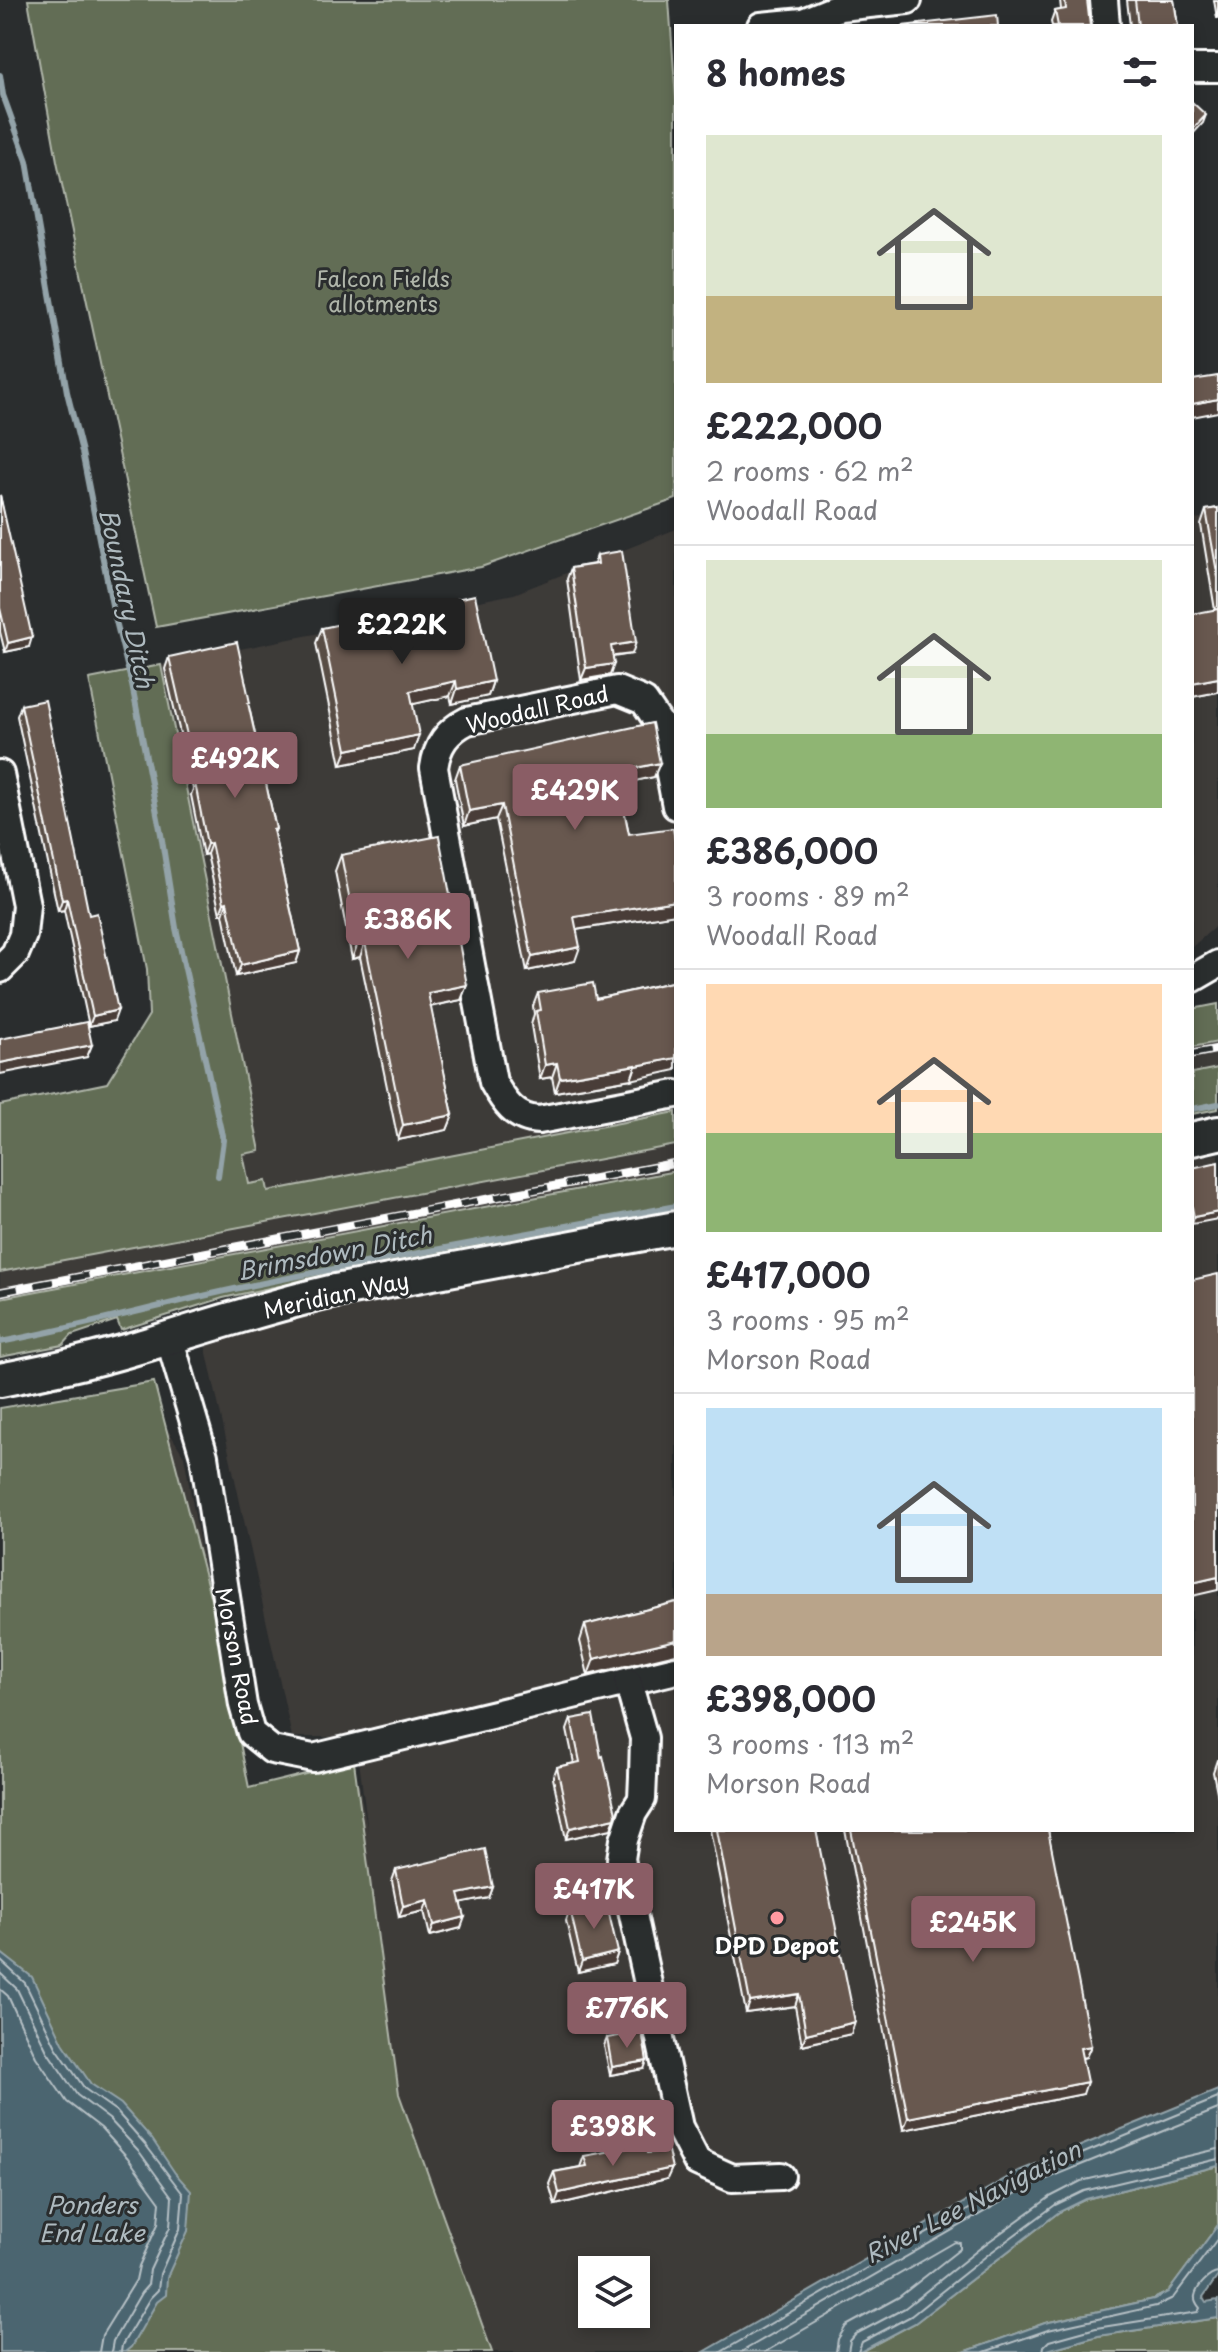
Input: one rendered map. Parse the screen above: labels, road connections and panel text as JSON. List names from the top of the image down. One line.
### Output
{"streets":{"main road":["Meridian Way"],"street":["Woodall Road","Morson Road"]},"crossings":[["Meridian Way","Morson Road"]],"water":["Boundary Ditch","Brimsdown Ditch","River Lee Navigation","Ponders End Lake"],"parks":["Falcon Fields allotments"],"places":["DPD Depot"],"page":{"heading":"8 homes","list":[{"name":"£222,000","note":"2 rooms · 62 m² · Woodall Road"},{"name":"£386,000","note":"3 rooms · 89 m² · Woodall Road"},{"name":"£417,000","note":"3 rooms · 95 m² · Morson Road"},{"name":"£398,000","note":"3 rooms · 113 m² · Morson Road"}],"price":["£222K","£492K","£429K","£386K","£417K","£245K","£776K","£398K"]}}
